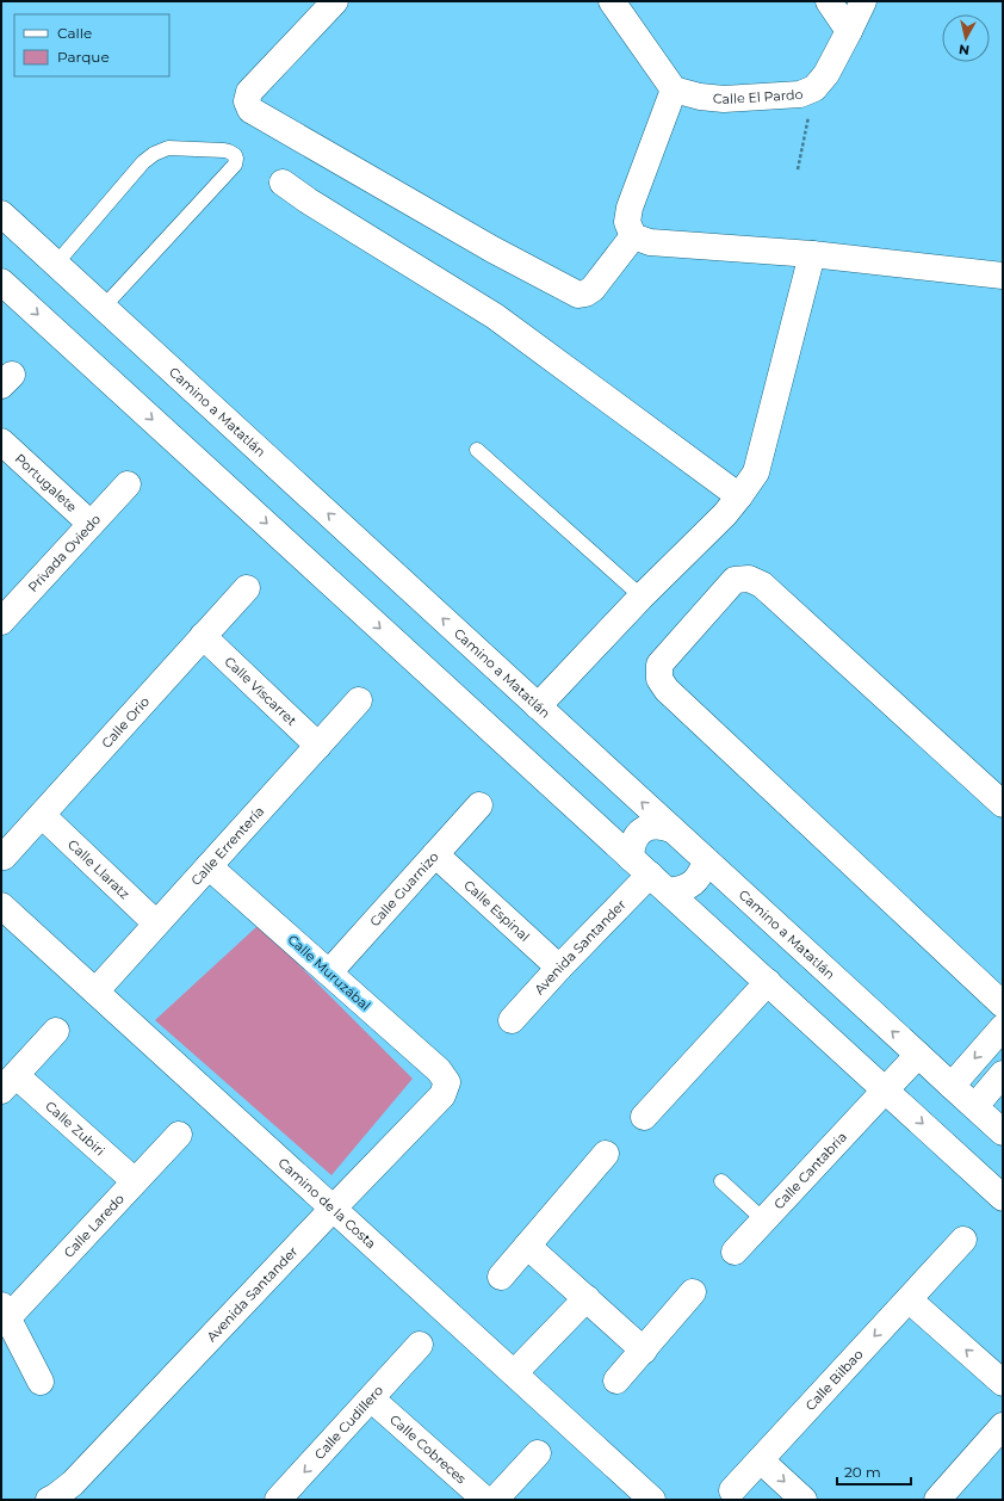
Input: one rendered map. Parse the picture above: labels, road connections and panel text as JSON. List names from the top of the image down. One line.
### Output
{"streets":{"street":["Calle El Pardo","Camino a Matatlán","Portugalete","Privada Oviedo","Calle Viscarret","Calle Orio","Calle Errentería","Calle Llaratz","Calle Guarnizo","Calle Espinal","Avenida Santander","Calle Muruzábal","Calle Zubiri","Calle Cantabria","Camino de la Costa","Calle Laredo","Calle Bilbao","Calle Cudillero","Calle Cobreces"]},"crossings":[["Camino a Matatlán","Avenida Santander"],["Camino a Matatlán","Calle Cantabria"],["Portugalete","Privada Oviedo"],["Calle Viscarret","Calle Orio"],["Calle Viscarret","Calle Errentería"],["Calle Orio","Calle Llaratz"],["Calle Errentería","Calle Llaratz"],["Calle Errentería","Calle Muruzábal"],["Calle Errentería","Camino de la Costa"],["Calle Guarnizo","Calle Espinal"],["Calle Guarnizo","Calle Muruzábal"],["Calle Espinal","Avenida Santander"],["Avenida Santander","Calle Muruzábal"],["Avenida Santander","Camino de la Costa"],["Calle Zubiri","Calle Laredo"],["Calle Cudillero","Calle Cobreces"]],"one_way":["Calle Cudillero"],"legend":["Calle","Parque"],"scale_bar":"20 m","north":"bottom"}
